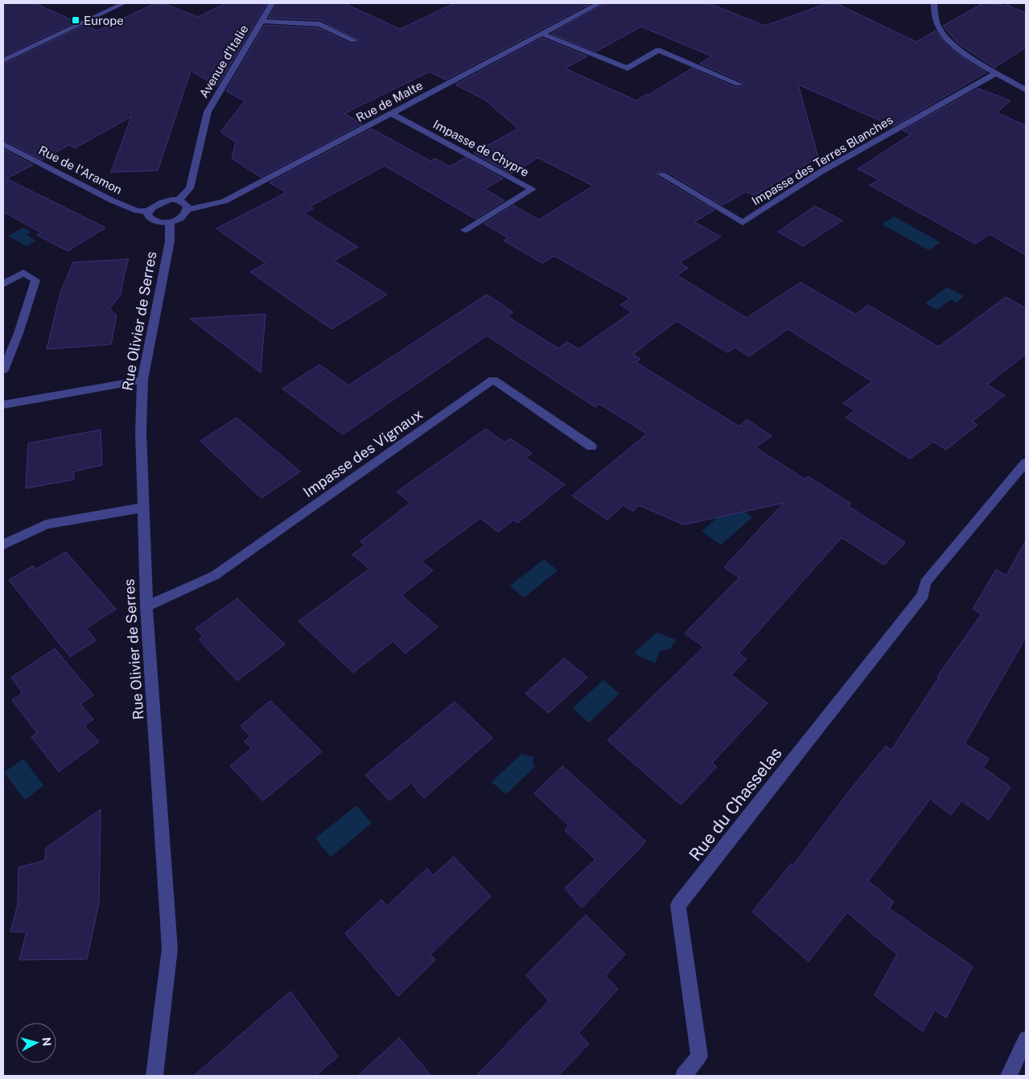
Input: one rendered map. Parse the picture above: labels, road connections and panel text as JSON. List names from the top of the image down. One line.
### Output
{"streets":{"street":["Avenue d'Italie","Rue de Malte","Impasse de Chypre","Impasse des Terres Blanches","Rue de l'Aramon","Rue Olivier de Serres","Impasse des Vignaux","Rue du Chasselas"]},"crossings":[["Rue de Malte","Impasse de Chypre"],["Rue Olivier de Serres","Impasse des Vignaux"]],"places":{"transit":["Europe"]},"north":"right"}
